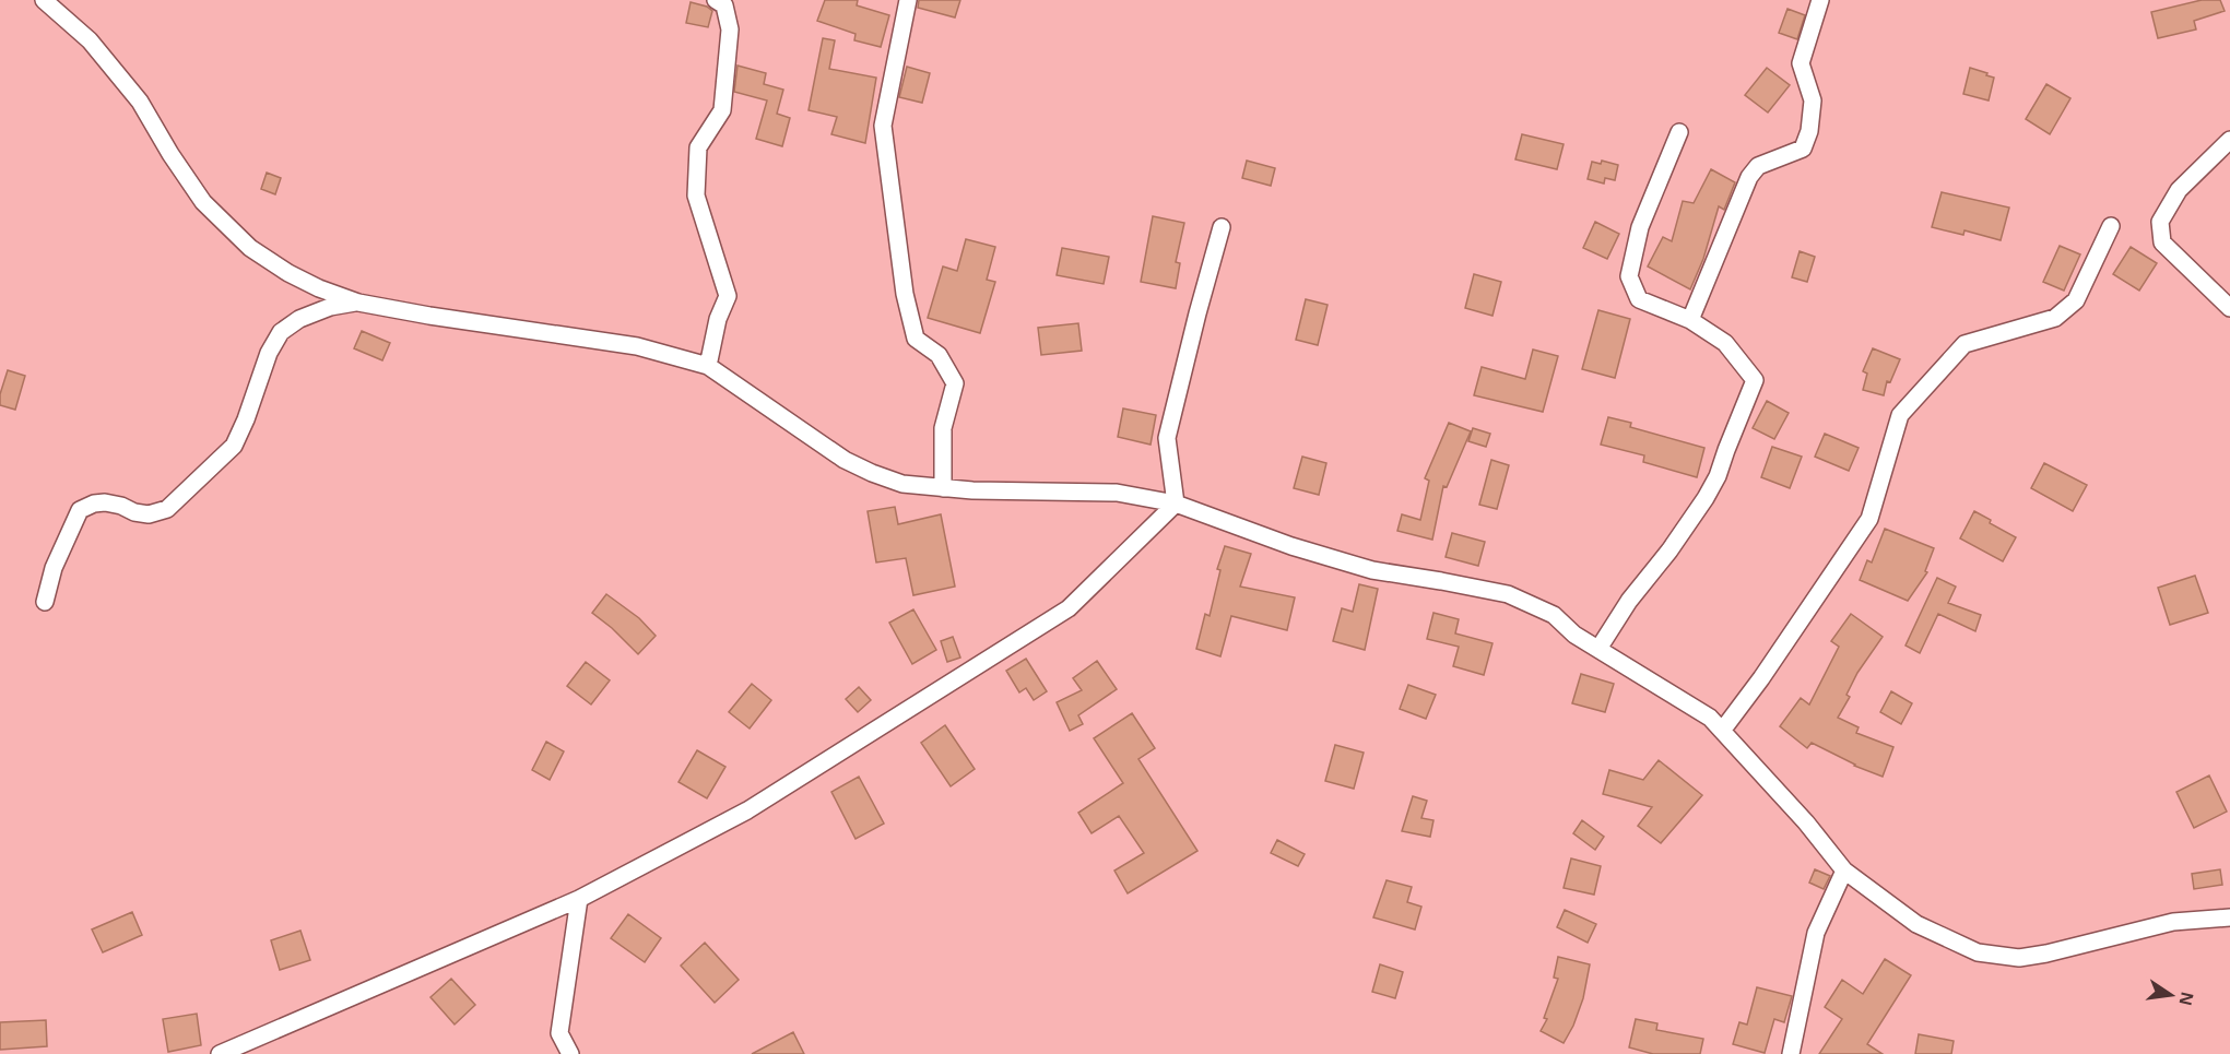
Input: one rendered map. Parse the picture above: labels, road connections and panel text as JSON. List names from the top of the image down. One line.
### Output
{"north":"right"}
